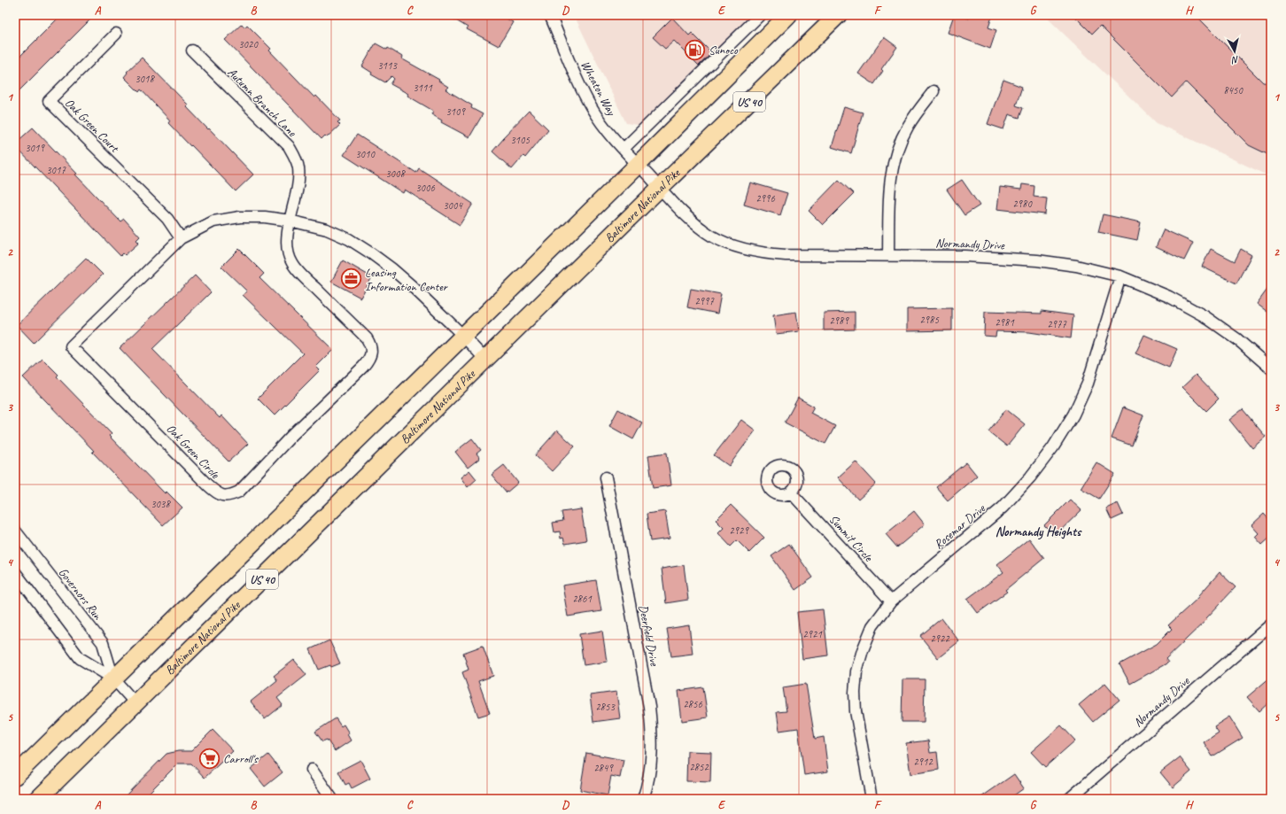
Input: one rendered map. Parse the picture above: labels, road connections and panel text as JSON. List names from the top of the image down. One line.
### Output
{"streets":{"main road":["US 40","Baltimore National Pike"],"street":["Wheaton Way","Autumn Branch Lane","Oak Green Court","Normandy Drive","Oak Green Circle","Rosemar Drive","Summit Circle","Governors Run","Deerfield Drive"]},"crossings":[["Wheaton Way","US 40"],["Wheaton Way","Baltimore National Pike"],["Wheaton Way","Normandy Drive"],["Autumn Branch Lane","Oak Green Circle"],["US 40","Oak Green Circle"],["US 40","Governors Run"],["Oak Green Court","Oak Green Circle"],["Baltimore National Pike","Normandy Drive"],["Baltimore National Pike","Oak Green Circle"],["Baltimore National Pike","Governors Run"],["Normandy Drive","Rosemar Drive"],["Rosemar Drive","Summit Circle"]],"districts":["Normandy Heights"],"places":{"fuel station":["Sunoco"],"office":["Leasing Information Center"],"supermarket":["Carroll's"]},"house_numbers":["3020","3113","3018","3111","8450","3109","3105","3019","3010","3017","3008","3006","2996","2980","3004","2997","2985","2989","2981","2977","3038","2929","2861","2921","2922","2856","2853","2912","2852","2849"],"north":"bottom","grid":{"columns":["A","B","C","D","E","F","G","H"],"rows":["1","2","3","4","5"]}}
